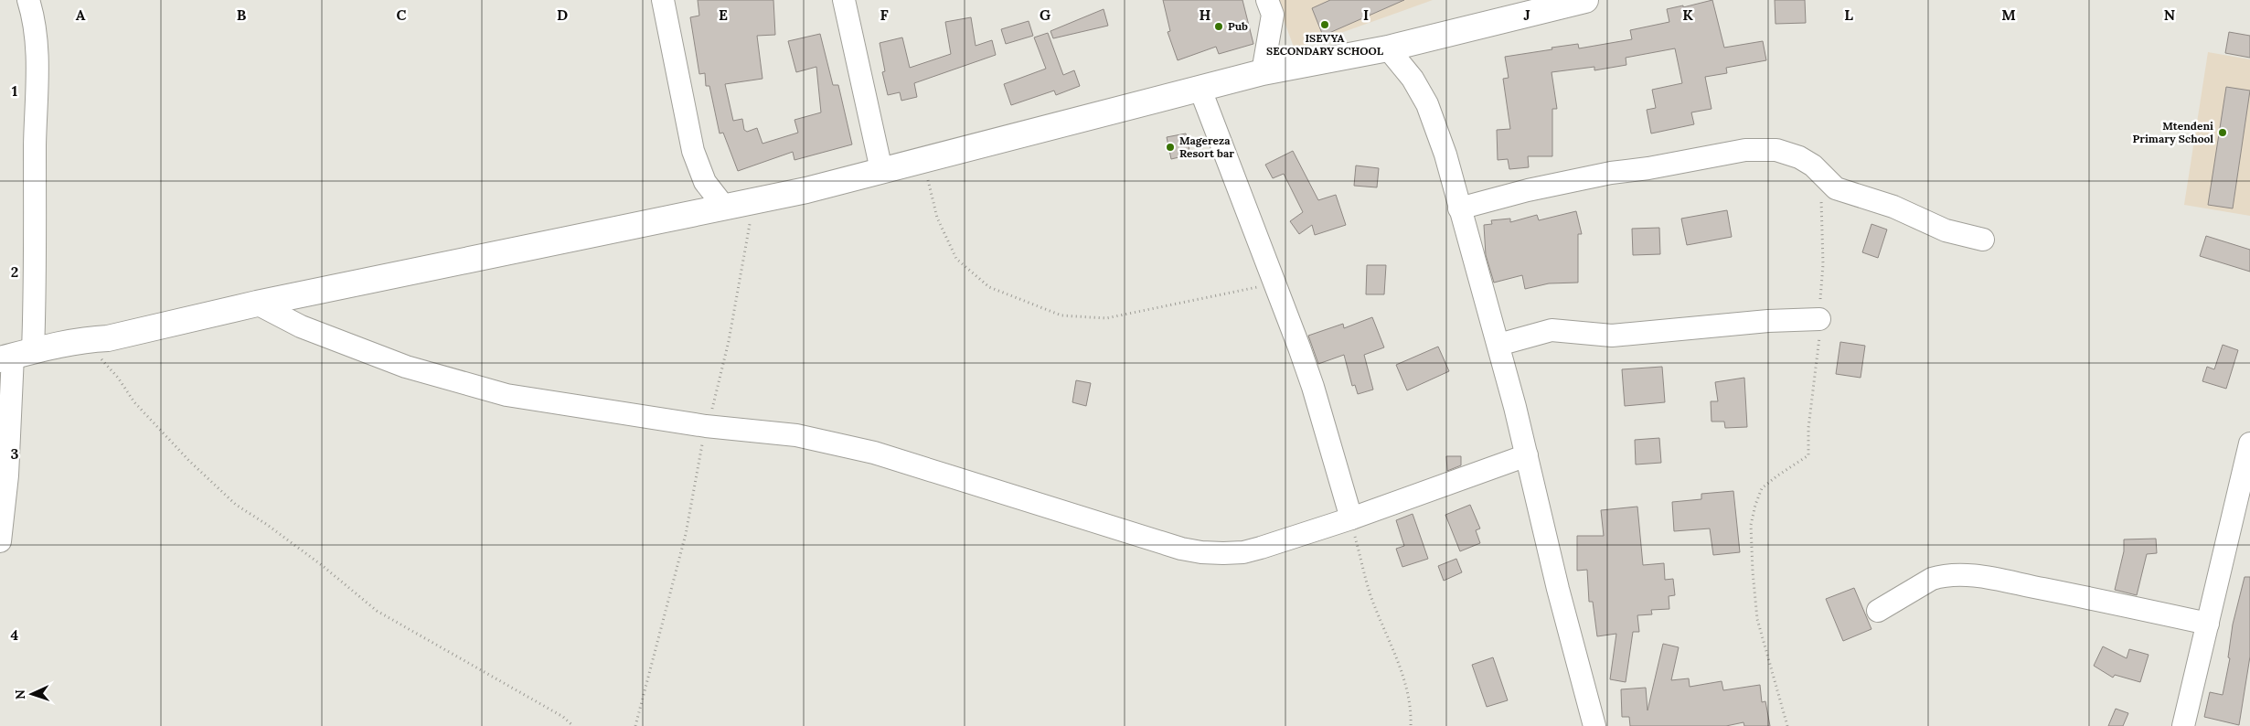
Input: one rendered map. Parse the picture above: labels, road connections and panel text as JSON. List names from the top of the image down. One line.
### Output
{"places":["ISEVYA SECONDARY SCHOOL","Pub","Mtendeni Primary School","Magereza Resort bar"],"north":"left","grid":{"columns":["A","B","C","D","E","F","G","H","I","J","K","L","M","N"],"rows":["1","2","3","4"]}}
